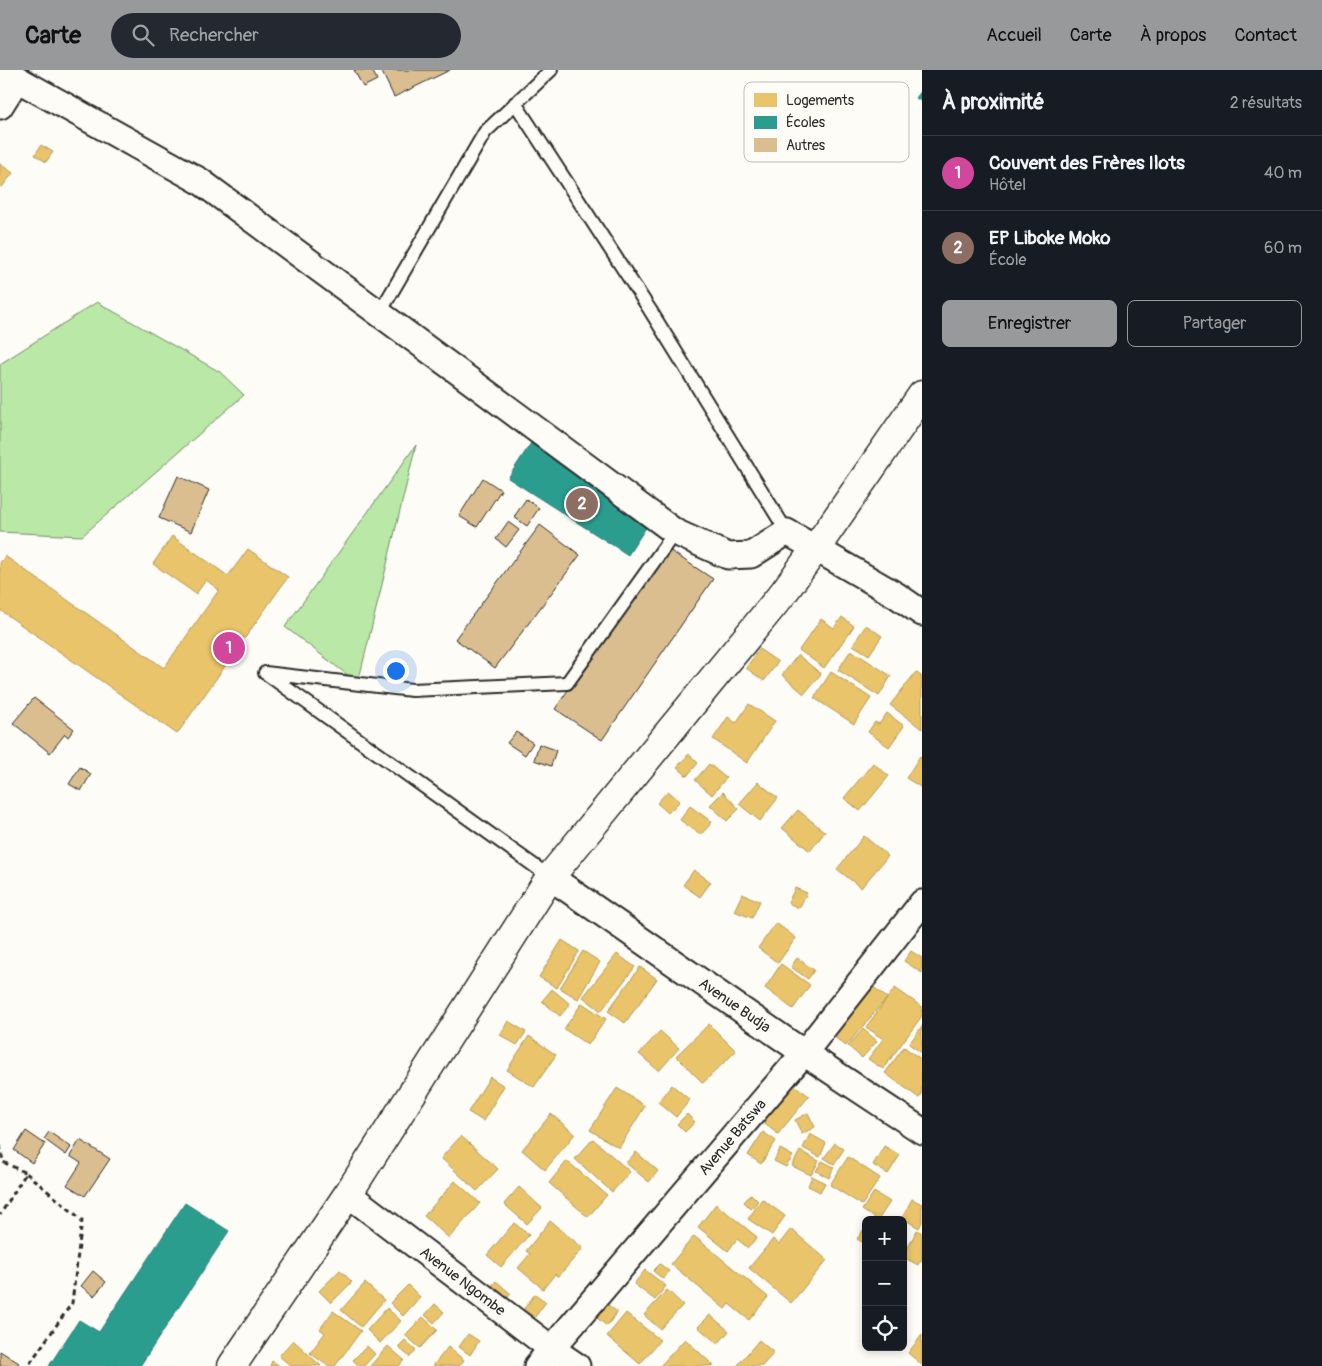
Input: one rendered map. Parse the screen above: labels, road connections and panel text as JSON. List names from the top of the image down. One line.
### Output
{"streets":{"street":["Avenue Budja","Avenue Batswa","Avenue Ngombe"]},"crossings":[["Avenue Budja","Avenue Batswa"],["Avenue Batswa","Avenue Ngombe"]],"legend":["Logements","Écoles","Autres"],"page":{"header":"Carte","search":"Rechercher","nav":["Accueil","Carte","À propos","Contact"],"heading":["À proximité","2 résultats"],"list":[{"mark":"1","name":"Couvent des Frères Ilots","note":"Hôtel","value":"40 m"},{"mark":"2","name":"EP Liboke Moko","note":"École","value":"60 m"}],"buttons":["Enregistrer","Partager"],"pins":["2","1"],"map_buttons":["+","−"]}}
